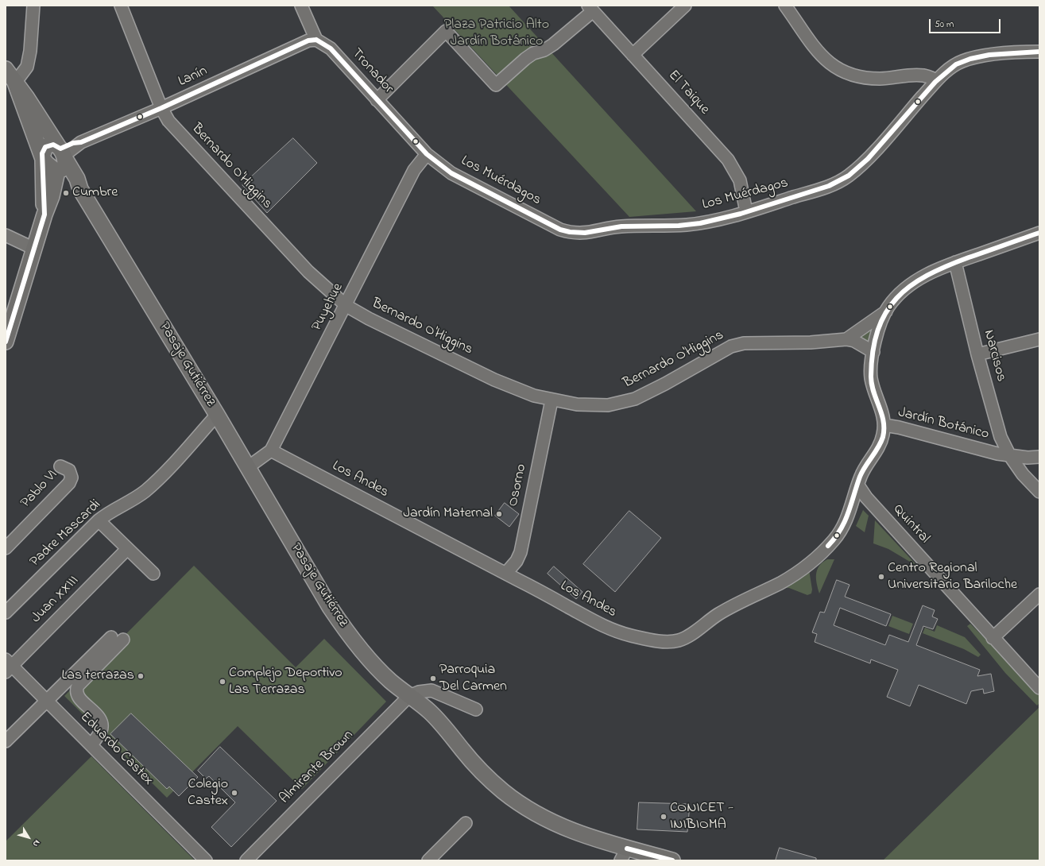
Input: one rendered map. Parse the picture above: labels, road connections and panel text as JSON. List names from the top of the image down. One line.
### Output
{"streets":{"main road":["Pasaje Gutiérrez"],"street":["Tronador","Lanín","El Taique","Bernardo O'Higgins","Los Muérdagos","Puyehue","Narcisos","Jardín Botánico","Los Andes","Osorno","Pablo VI","Quintral","Padre Mascardi","Juan XXIII","Eduardo Castex","Almirante Brown"]},"crossings":[["Tronador","Lanín"],["Tronador","Los Muérdagos"],["Tronador","Puyehue"],["Lanín","Bernardo O'Higgins"],["Lanín","Pasaje Gutiérrez"],["El Taique","Los Muérdagos"],["Bernardo O'Higgins","Puyehue"],["Bernardo O'Higgins","Jardín Botánico"],["Bernardo O'Higgins","Osorno"],["Los Muérdagos","Puyehue"],["Puyehue","Pasaje Gutiérrez"],["Puyehue","Los Andes"],["Narcisos","Jardín Botánico"],["Pasaje Gutiérrez","Padre Mascardi"],["Pasaje Gutiérrez","Almirante Brown"],["Los Andes","Osorno"],["Los Andes","Quintral"],["Juan XXIII","Eduardo Castex"]],"parks":["Plaza Patricio Alto Jardín Botánico"],"places":["Cumbre","Jardín Maternal","Centro Regional Universitario Bariloche","Las terrazas","Parroquia Del Carmen","Complejo Deportivo Las Terrazas","Colegio Castex","CONICET - INIBIOMA"],"scale_bar":"50 m","north":"bottom right"}
